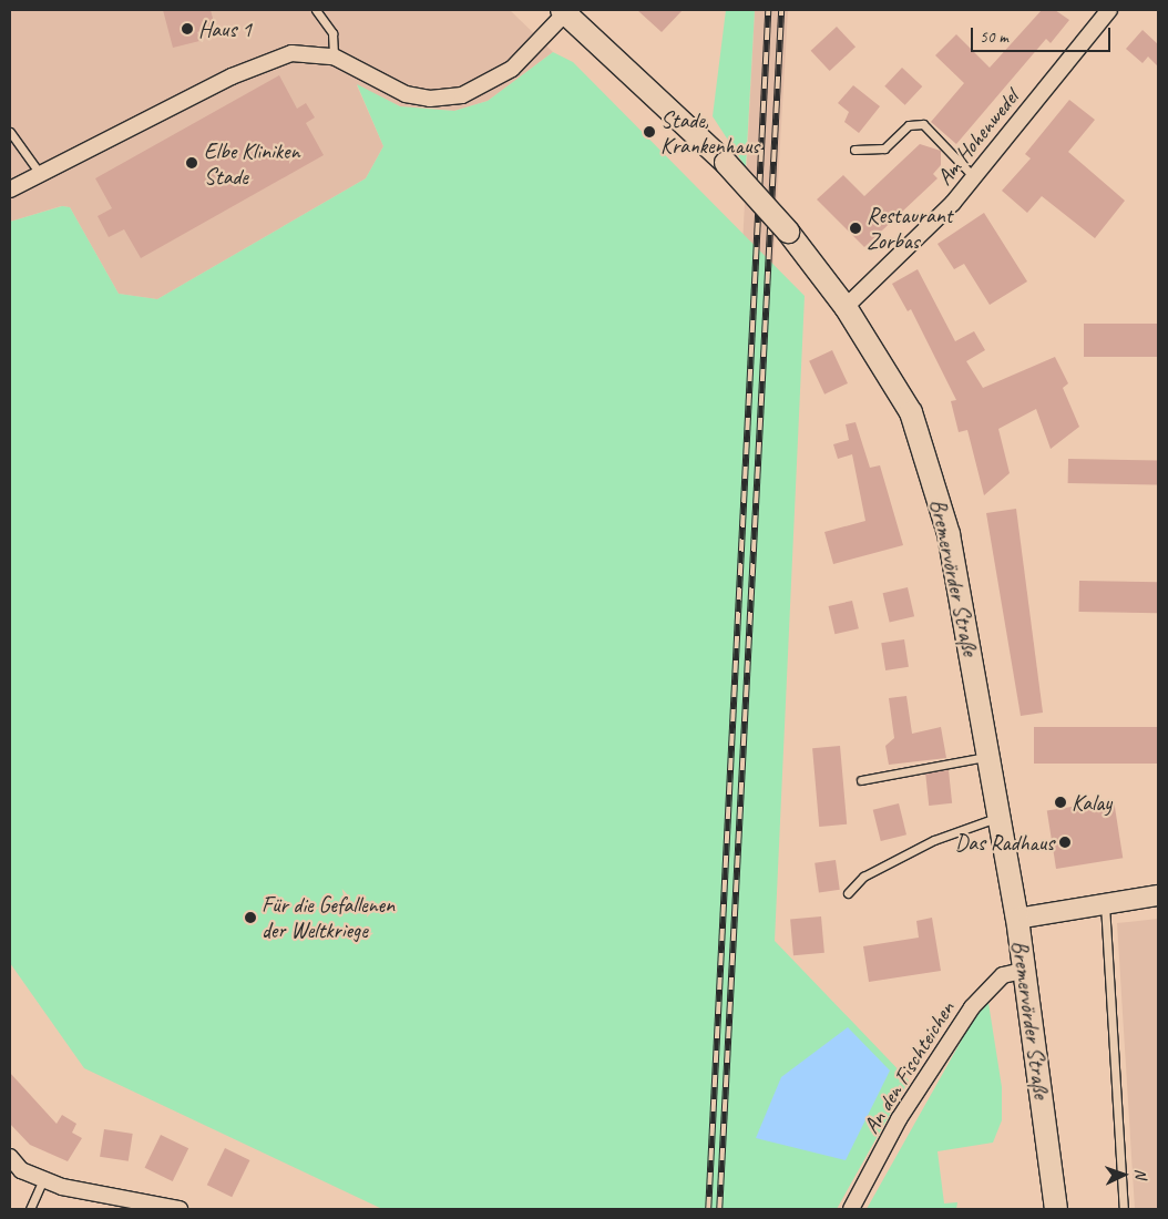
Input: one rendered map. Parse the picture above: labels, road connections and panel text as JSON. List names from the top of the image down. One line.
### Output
{"streets":{"main road":["Bremervörder Straße"],"street":["Am Hohenwedel","An den Fischteichen"]},"crossings":[["Am Hohenwedel","Bremervörder Straße"],["Bremervörder Straße","An den Fischteichen"]],"places":["Haus 1","Stade, Krankenhaus","Elbe Kliniken Stade","Restaurant Zorbas","Kalay","Das Radhaus","Für die Gefallenen der Weltkriege"],"scale_bar":"50 m","north":"right"}
